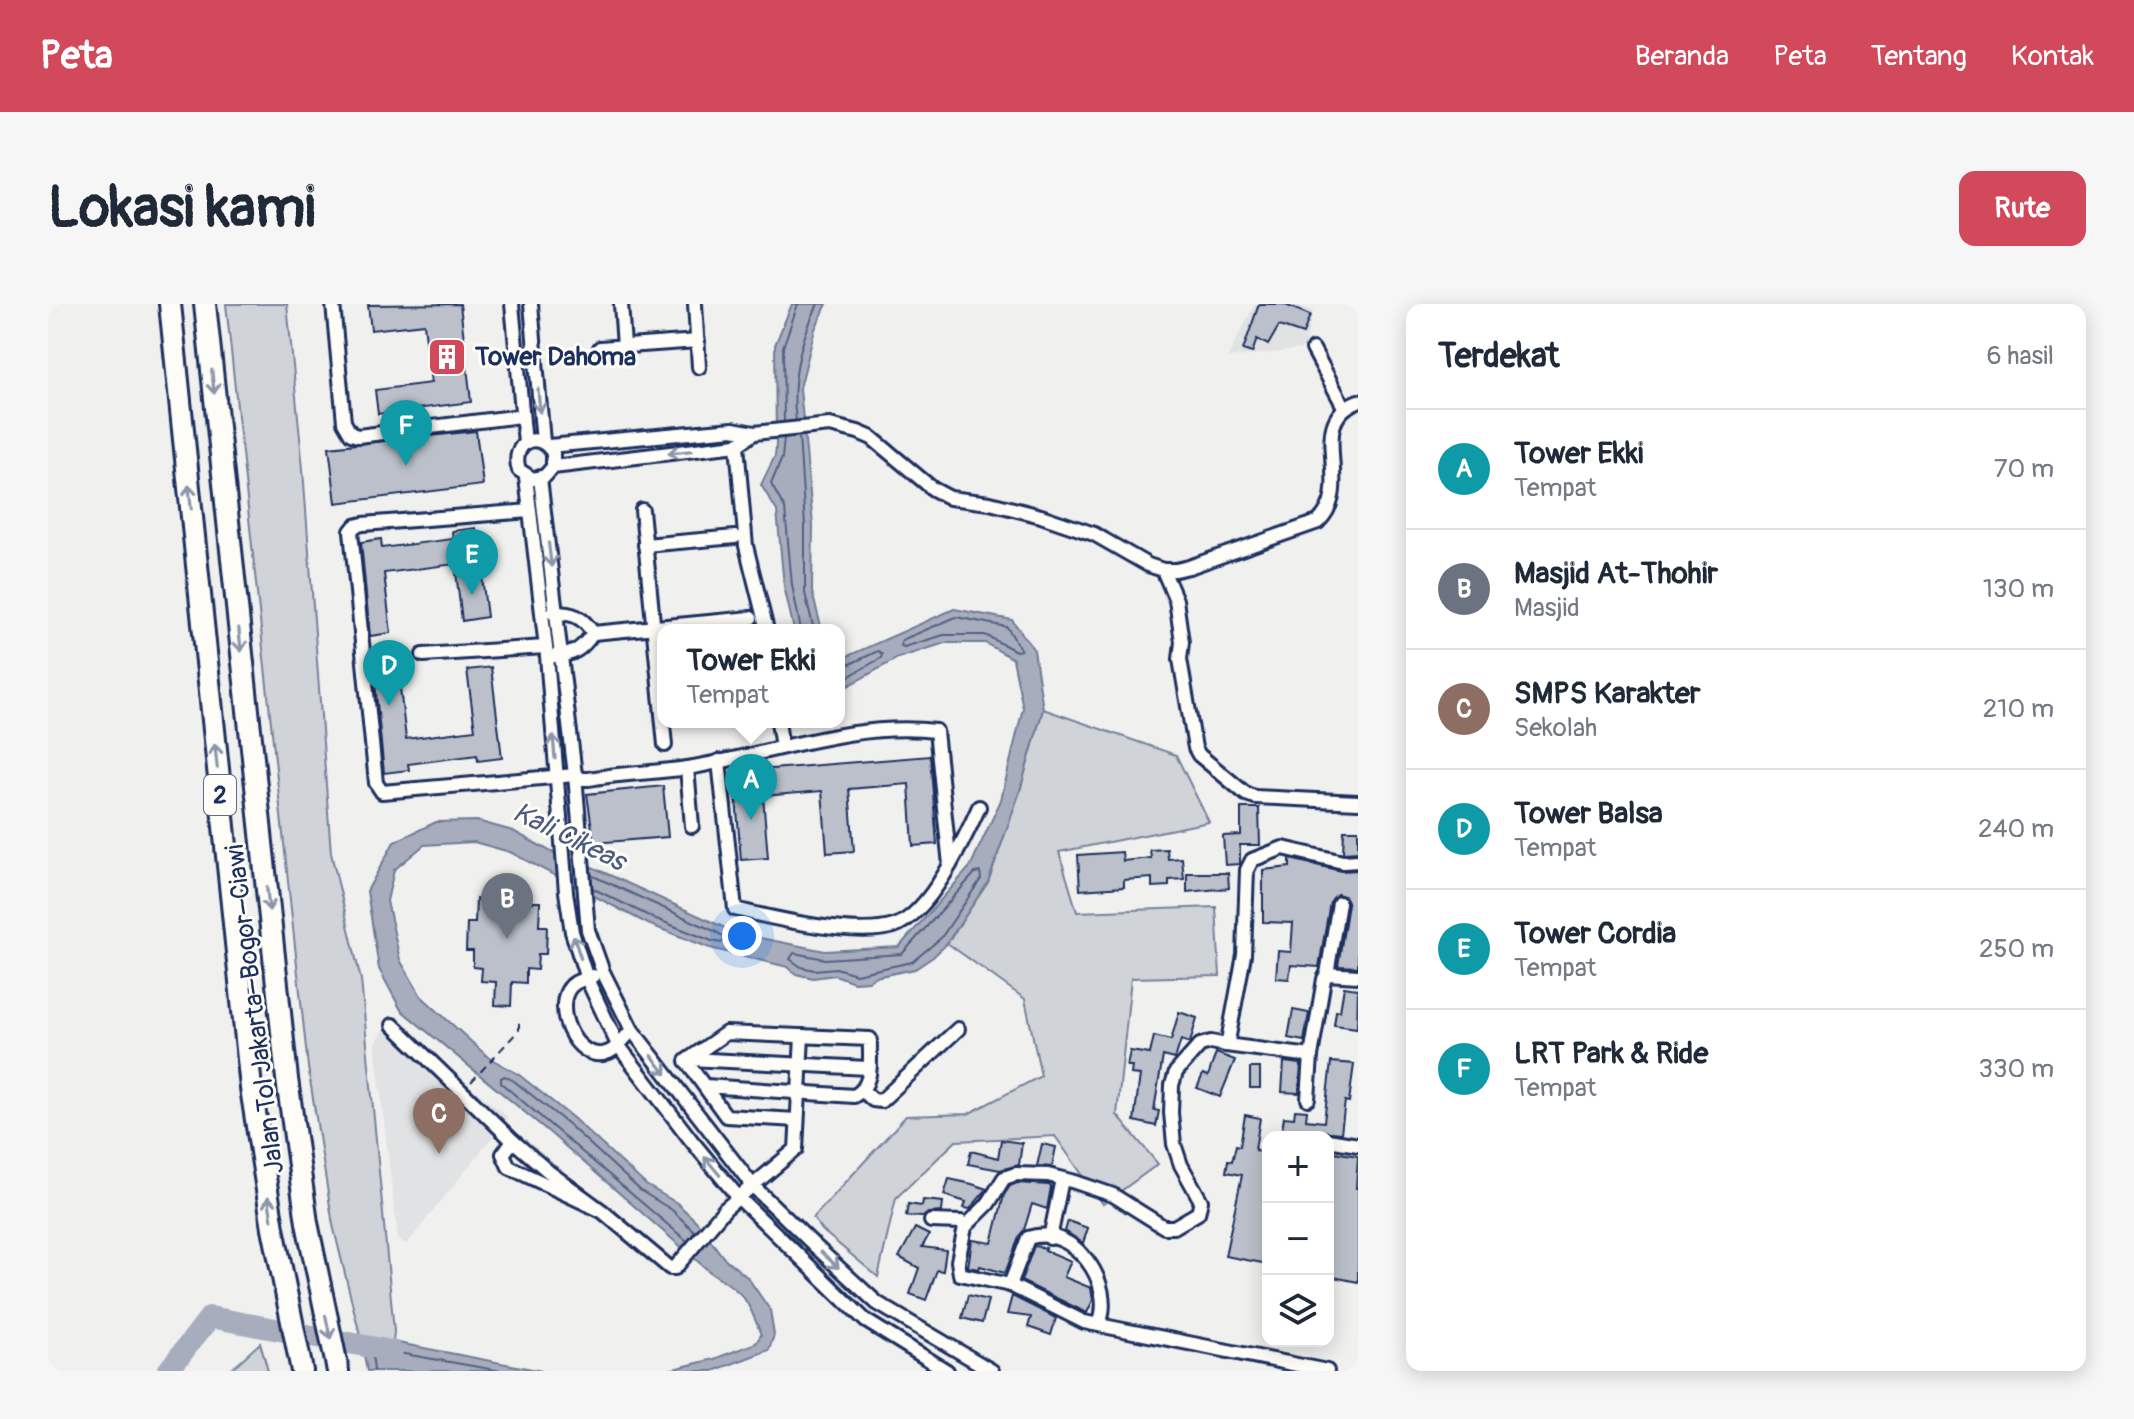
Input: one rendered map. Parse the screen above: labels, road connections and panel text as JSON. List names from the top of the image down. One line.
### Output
{"streets":{"highway":["2","Jalan Tol Jakarta–Bogor–Ciawi"]},"water":["Kali Cikeas"],"places":{"building":["Tower Dahoma"]},"page":{"header":"Peta","nav":["Beranda","Peta","Tentang","Kontak"],"buttons":"Rute","title":"Lokasi kami","heading":["Terdekat","6 hasil"],"pins":["F","E","D","A","B","C"],"list":[{"mark":"A","name":"Tower Ekki","note":"Tempat","value":"70 m"},{"mark":"B","name":"Masjid At-Thohir","note":"Masjid","value":"130 m"},{"mark":"C","name":"SMPS Karakter","note":"Sekolah","value":"210 m"},{"mark":"D","name":"Tower Balsa","note":"Tempat","value":"240 m"},{"mark":"E","name":"Tower Cordia","note":"Tempat","value":"250 m"},{"mark":"F","name":"LRT Park & Ride","note":"Tempat","value":"330 m"}],"popup":["Tower Ekki","Tempat"],"map_buttons":["+","−"]}}
